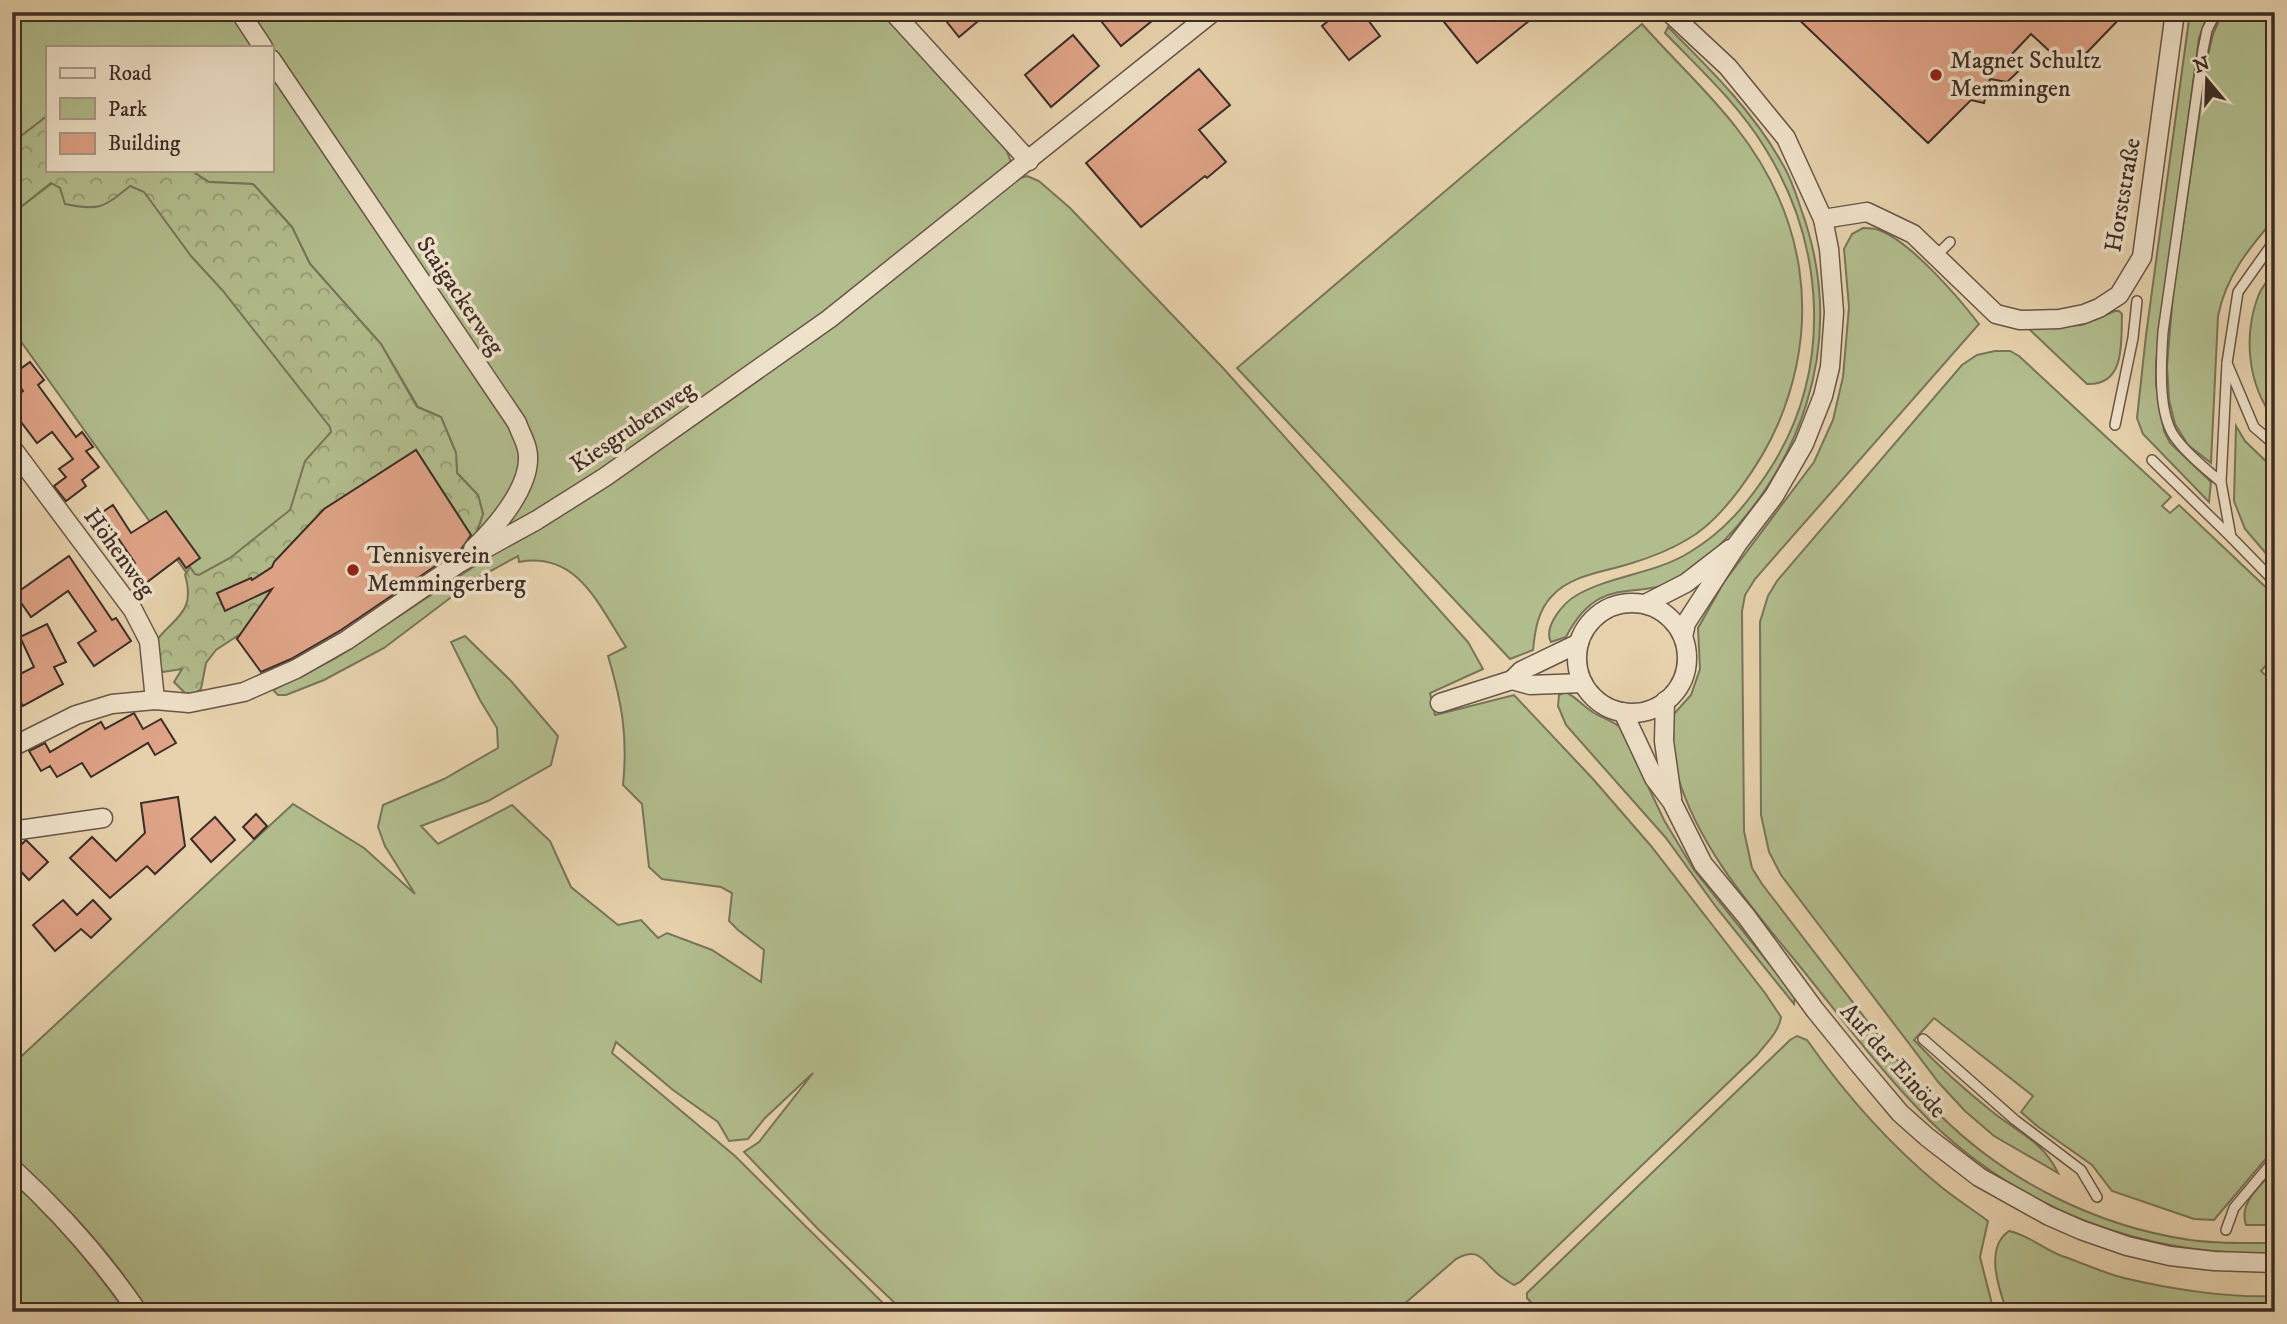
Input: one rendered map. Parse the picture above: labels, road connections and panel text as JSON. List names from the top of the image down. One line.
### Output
{"streets":{"street":["Horststraße","Staigackerweg","Kiesgrubenweg","Höhenweg","Auf der Einöde"]},"crossings":[["Staigackerweg","Kiesgrubenweg"],["Kiesgrubenweg","Höhenweg"]],"places":["Magnet Schultz Memmingen","Tennisverein Memmingerberg"],"legend":["Road","Park","Building"],"north":"top"}
